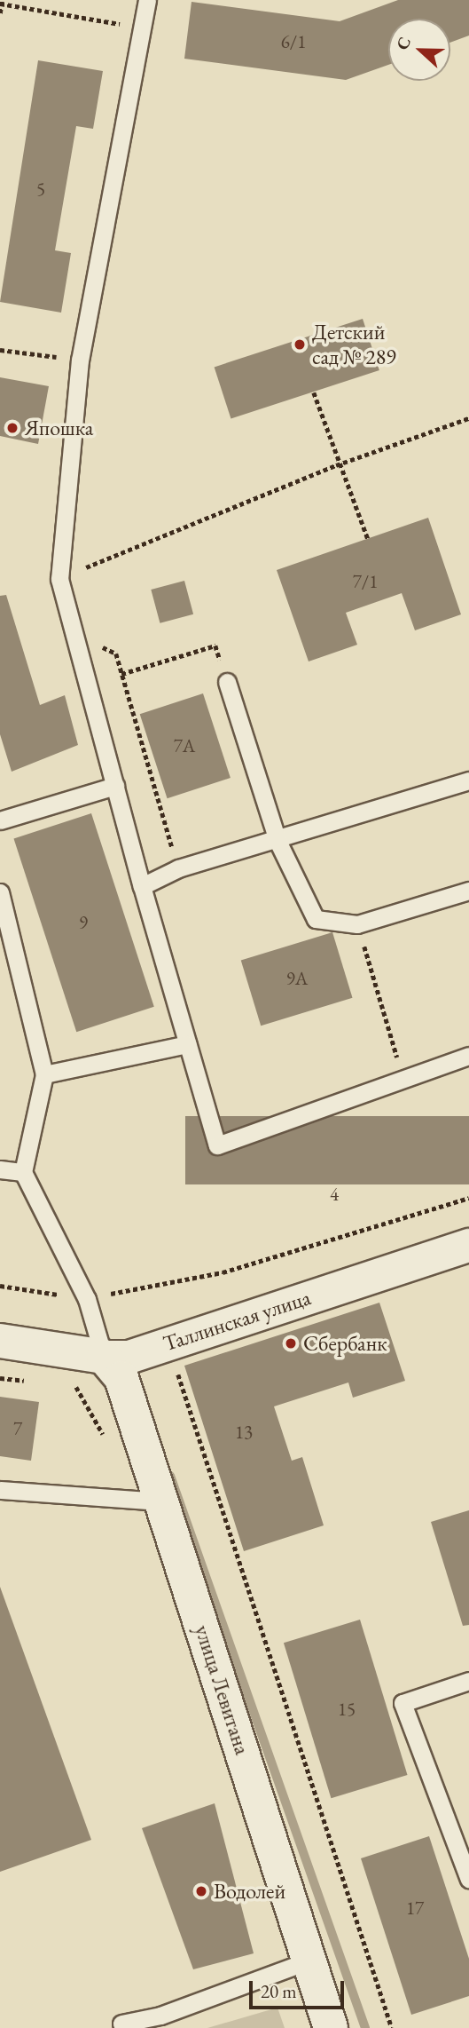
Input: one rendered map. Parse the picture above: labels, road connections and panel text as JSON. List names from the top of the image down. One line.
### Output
{"streets":{"street":["Таллинская улица","улица Левитана"]},"crossings":[["Таллинская улица","улица Левитана"]],"places":["Детский сад № 289","Япошка","Сбербанк","Водолей"],"house_numbers":["6/1","5","7/1","7А","9","9А","4","7","13","15","17"],"scale_bar":"20 m","north":"left"}
